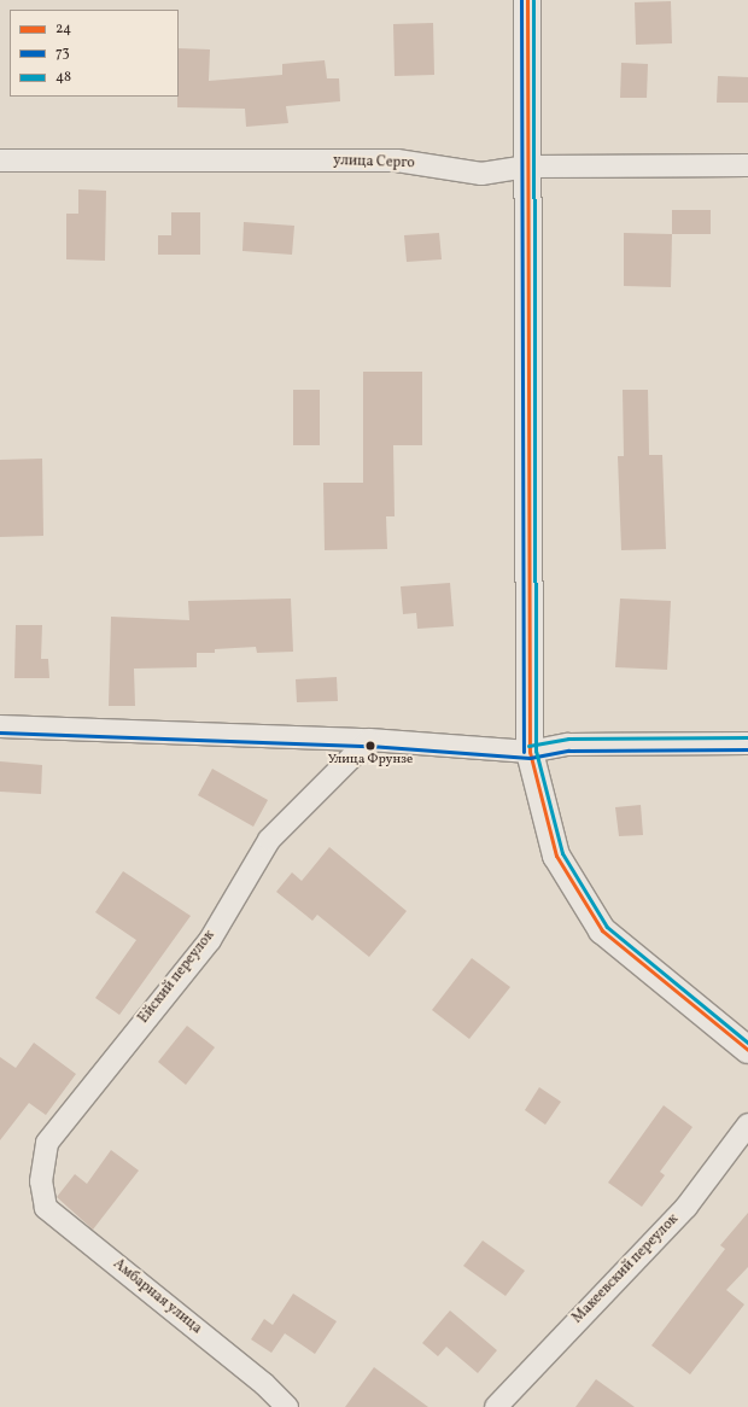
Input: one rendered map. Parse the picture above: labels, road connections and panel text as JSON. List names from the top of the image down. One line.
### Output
{"streets":{"street":["улица Серго","Ейский переулок","Макеевский переулок","Амбарная улица"]},"crossings":[["Ейский переулок","Амбарная улица"]],"places":["Улица Фрунзе"],"lines":["transit line 24","transit line 73","transit line 48"],"legend":["24","73","48"]}
